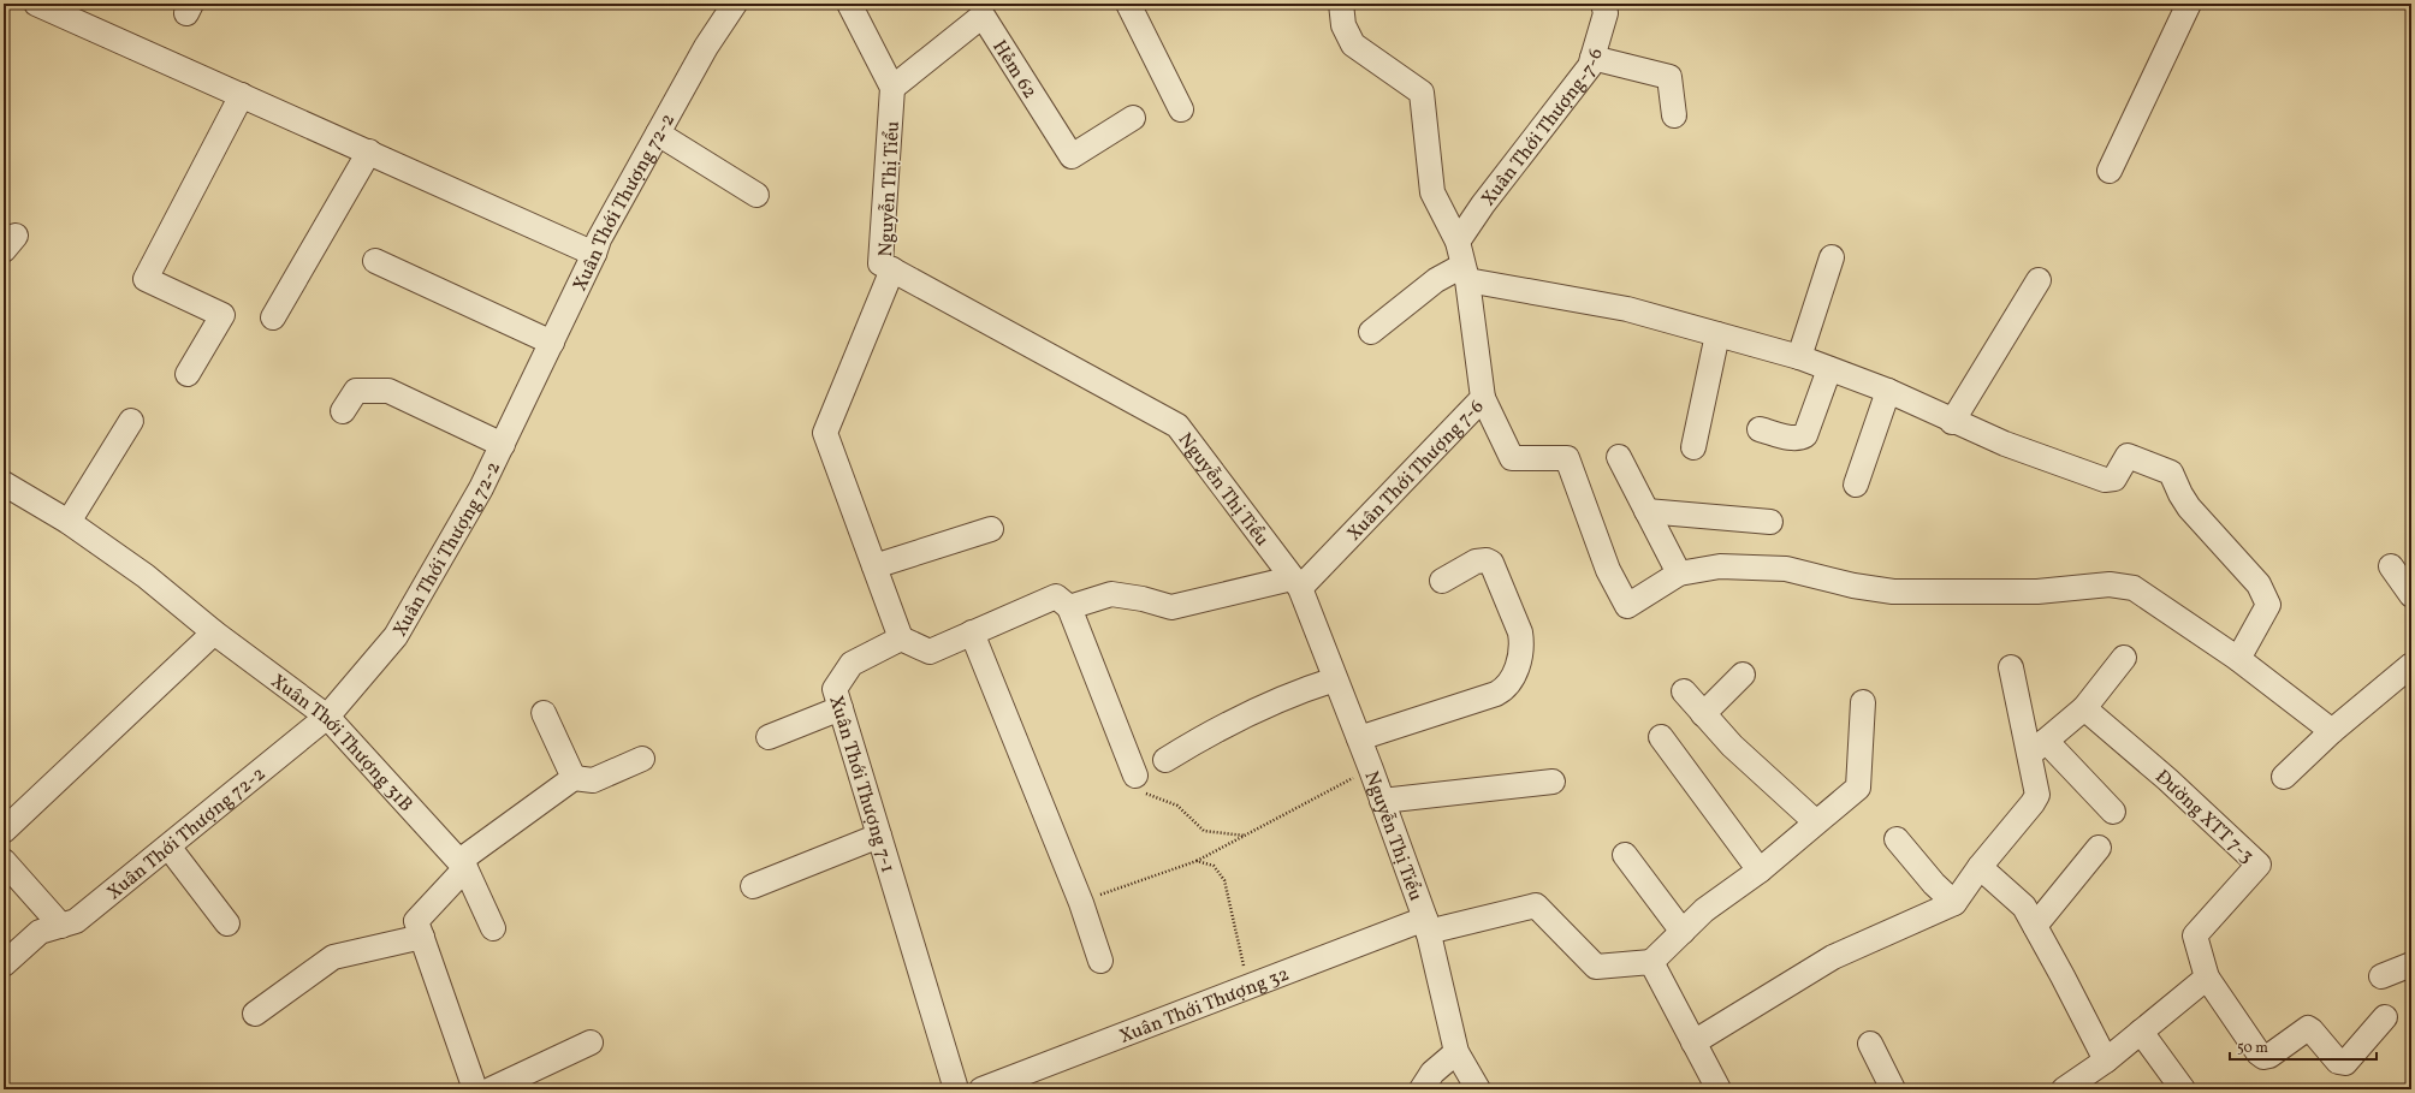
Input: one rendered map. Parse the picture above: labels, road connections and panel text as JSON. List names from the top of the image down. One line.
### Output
{"streets":{"street":["Hẻm 62","Xuân Thới Thượng-7-6","Nguyễn Thị Tiểu","Xuân Thới Thượng 72-2","Xuân Thới Thượng 7-6","Xuân Thới Thượng 31B","Xuân Thới Thượng 7-1","Đường XTT 7-3","Xuân Thới Thượng 32"]},"crossings":[["Hẻm 62","Nguyễn Thị Tiểu"],["Xuân Thới Thượng-7-6","Xuân Thới Thượng 7-6"],["Nguyễn Thị Tiểu","Xuân Thới Thượng 7-6"],["Nguyễn Thị Tiểu","Xuân Thới Thượng 32"],["Xuân Thới Thượng 72-2","Xuân Thới Thượng 31B"]],"scale_bar":"50 m"}
